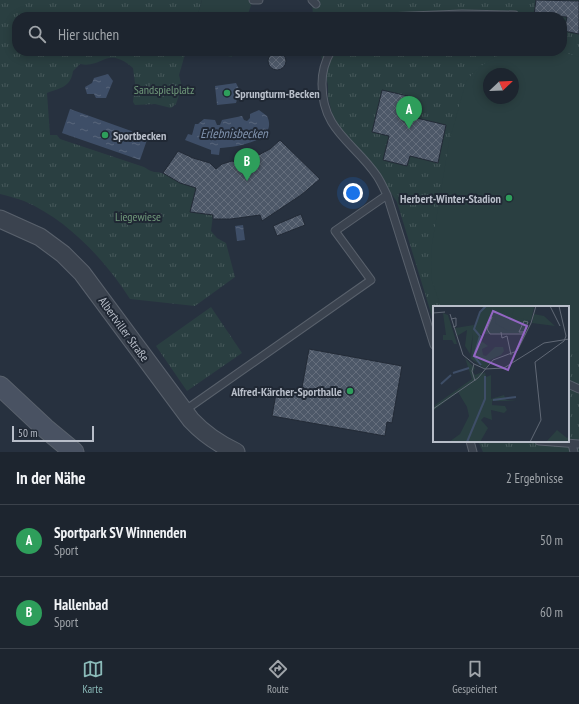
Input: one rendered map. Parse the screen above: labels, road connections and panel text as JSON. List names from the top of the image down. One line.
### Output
{"streets":{"street":["Albertviller Straße"]},"water":["Erlebnisbecken"],"parks":["Sandspielplatz","Liegewiese"],"places":["Sprungturm-Becken","Sportbecken","Herbert-Winter-Stadion","Alfred-Kärcher-Sporthalle"],"scale_bar":"50 m","north":"top right","page":{"search":"Hier suchen","pins":["A","B"],"scale":"50 m","heading":["In der Nähe","2 Ergebnisse"],"list":[{"mark":"A","name":"Sportpark SV Winnenden","note":"Sport","value":"50 m"},{"mark":"B","name":"Hallenbad","note":"Sport","value":"60 m"}],"nav":["Karte","Route","Gespeichert"]}}
